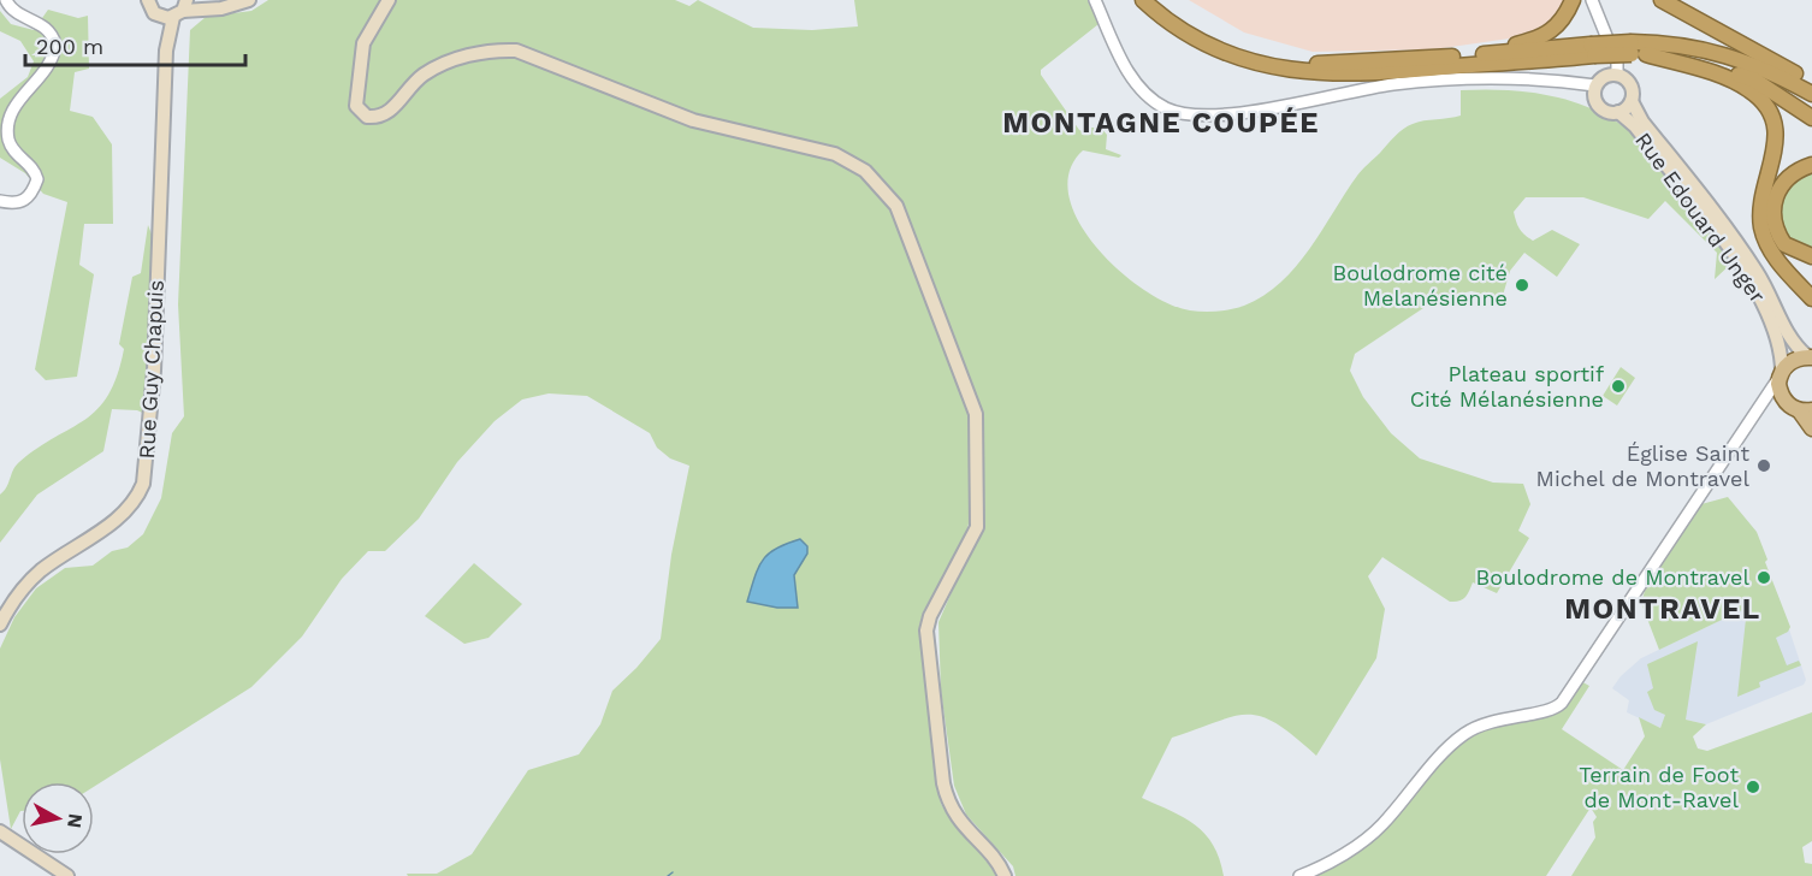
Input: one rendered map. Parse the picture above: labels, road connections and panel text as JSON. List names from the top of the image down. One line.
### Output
{"streets":{"main road":["Rue Edouard Unger","Rue Guy Chapuis"]},"districts":["MONTAGNE COUPÉE","MONTRAVEL"],"places":["Boulodrome cité Melanésienne","Plateau sportif Cité Mélanésienne","Église Saint Michel de Montravel","Boulodrome de Montravel","Terrain de Foot de Mont-Ravel"],"scale_bar":"200 m","north":"right"}
